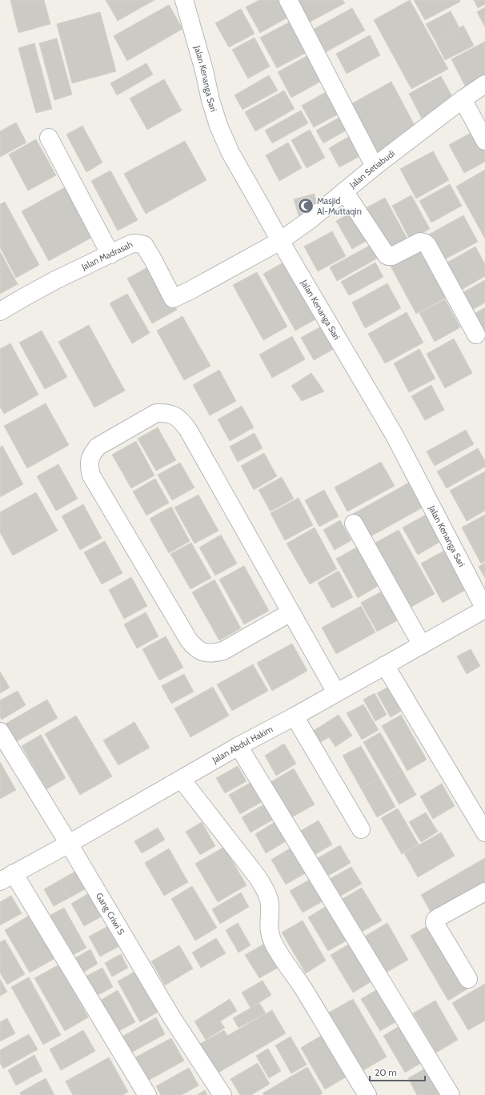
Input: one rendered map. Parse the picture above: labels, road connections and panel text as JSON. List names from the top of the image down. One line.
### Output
{"streets":{"street":["Jalan Kenanga Sari","Jalan Setiabudi","Jalan Madrasah","Jalan Abdul Hakim","Gang Criwi S"]},"crossings":[["Jalan Kenanga Sari","Jalan Setiabudi"],["Jalan Kenanga Sari","Jalan Abdul Hakim"],["Jalan Setiabudi","Jalan Madrasah"],["Jalan Abdul Hakim","Gang Criwi S"]],"places":{"mosque":["Masjid Al-Muttaqin"]},"scale_bar":"20 m"}
